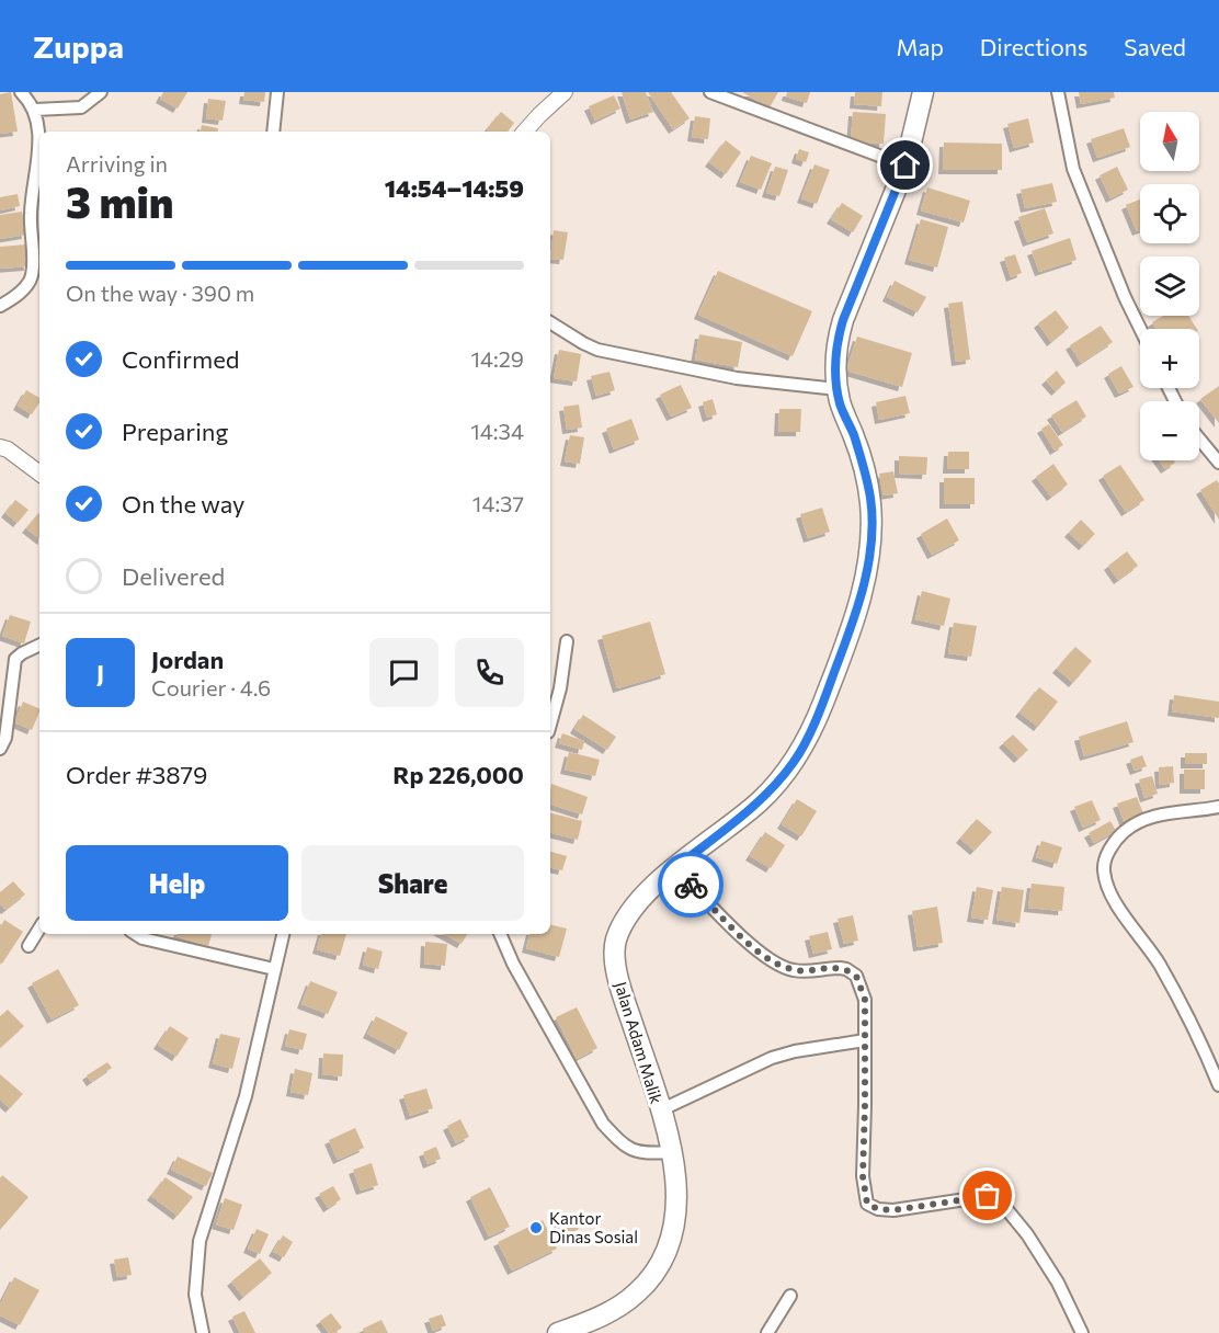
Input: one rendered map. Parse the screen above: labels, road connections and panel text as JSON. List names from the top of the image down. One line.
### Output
{"streets":{"highway":["Jalan Adam Malik"]},"places":["Kantor Dinas Sosial"],"north":"top","page":{"header":"Zuppa","nav":["Map","Directions","Saved"],"map_buttons":["+","−"],"heading":["3 min","Arriving in","14:54–14:59"],"panel":["Jordan","Courier · 4.6","Order #3879","Rp 226,000"],"bar":"On the way · 390 m","list":[["Confirmed","14:29"],["Preparing","14:34"],["On the way","14:37"],"Delivered"],"round":"J","buttons":["Help","Share"]}}
